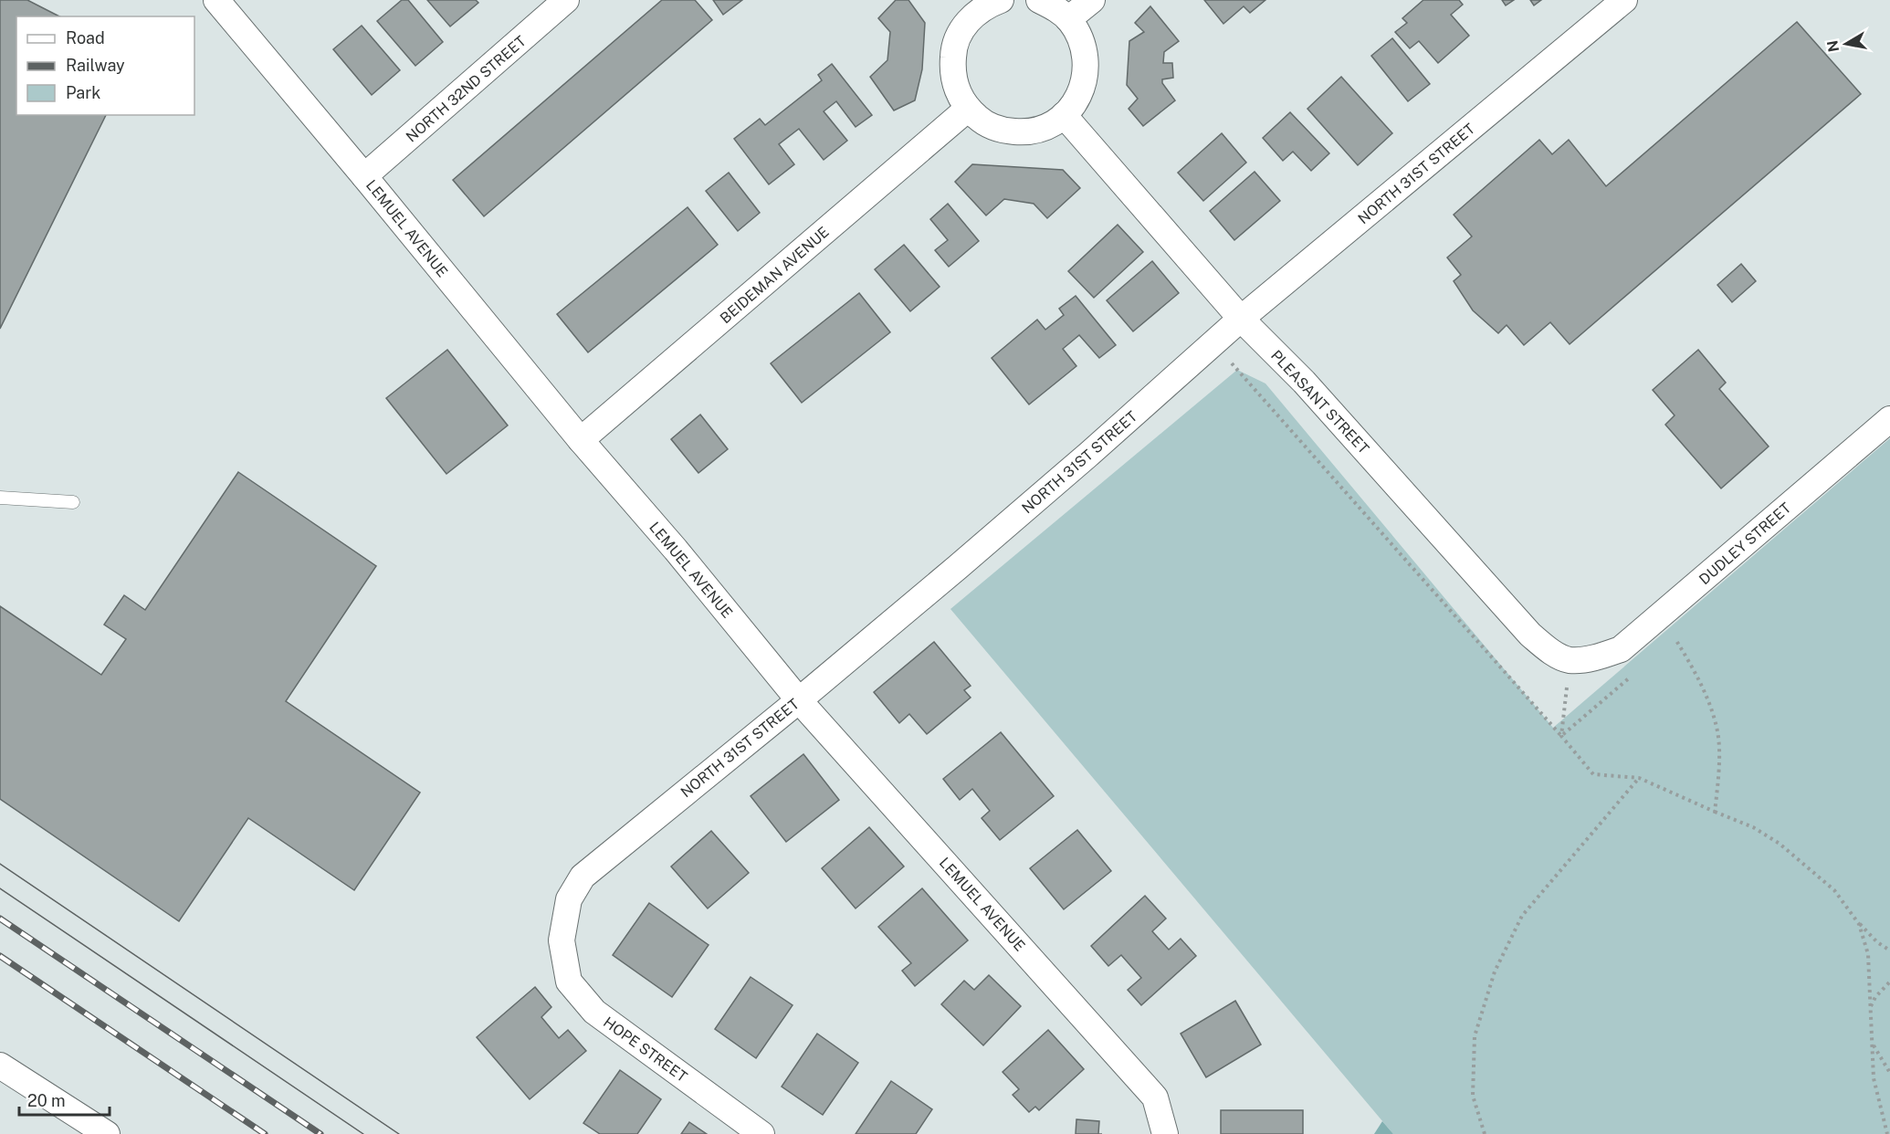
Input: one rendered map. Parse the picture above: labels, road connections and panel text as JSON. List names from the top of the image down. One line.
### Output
{"streets":{"street":["NORTH 32ND STREET","NORTH 31ST STREET","LEMUEL AVENUE","BEIDEMAN AVENUE","PLEASANT STREET","DUDLEY STREET","HOPE STREET"]},"crossings":[["NORTH 32ND STREET","LEMUEL AVENUE"],["NORTH 31ST STREET","LEMUEL AVENUE"],["NORTH 31ST STREET","PLEASANT STREET"],["NORTH 31ST STREET","HOPE STREET"],["LEMUEL AVENUE","BEIDEMAN AVENUE"],["PLEASANT STREET","DUDLEY STREET"]],"legend":["Road","Railway","Park"],"scale_bar":"20 m","north":"left"}
